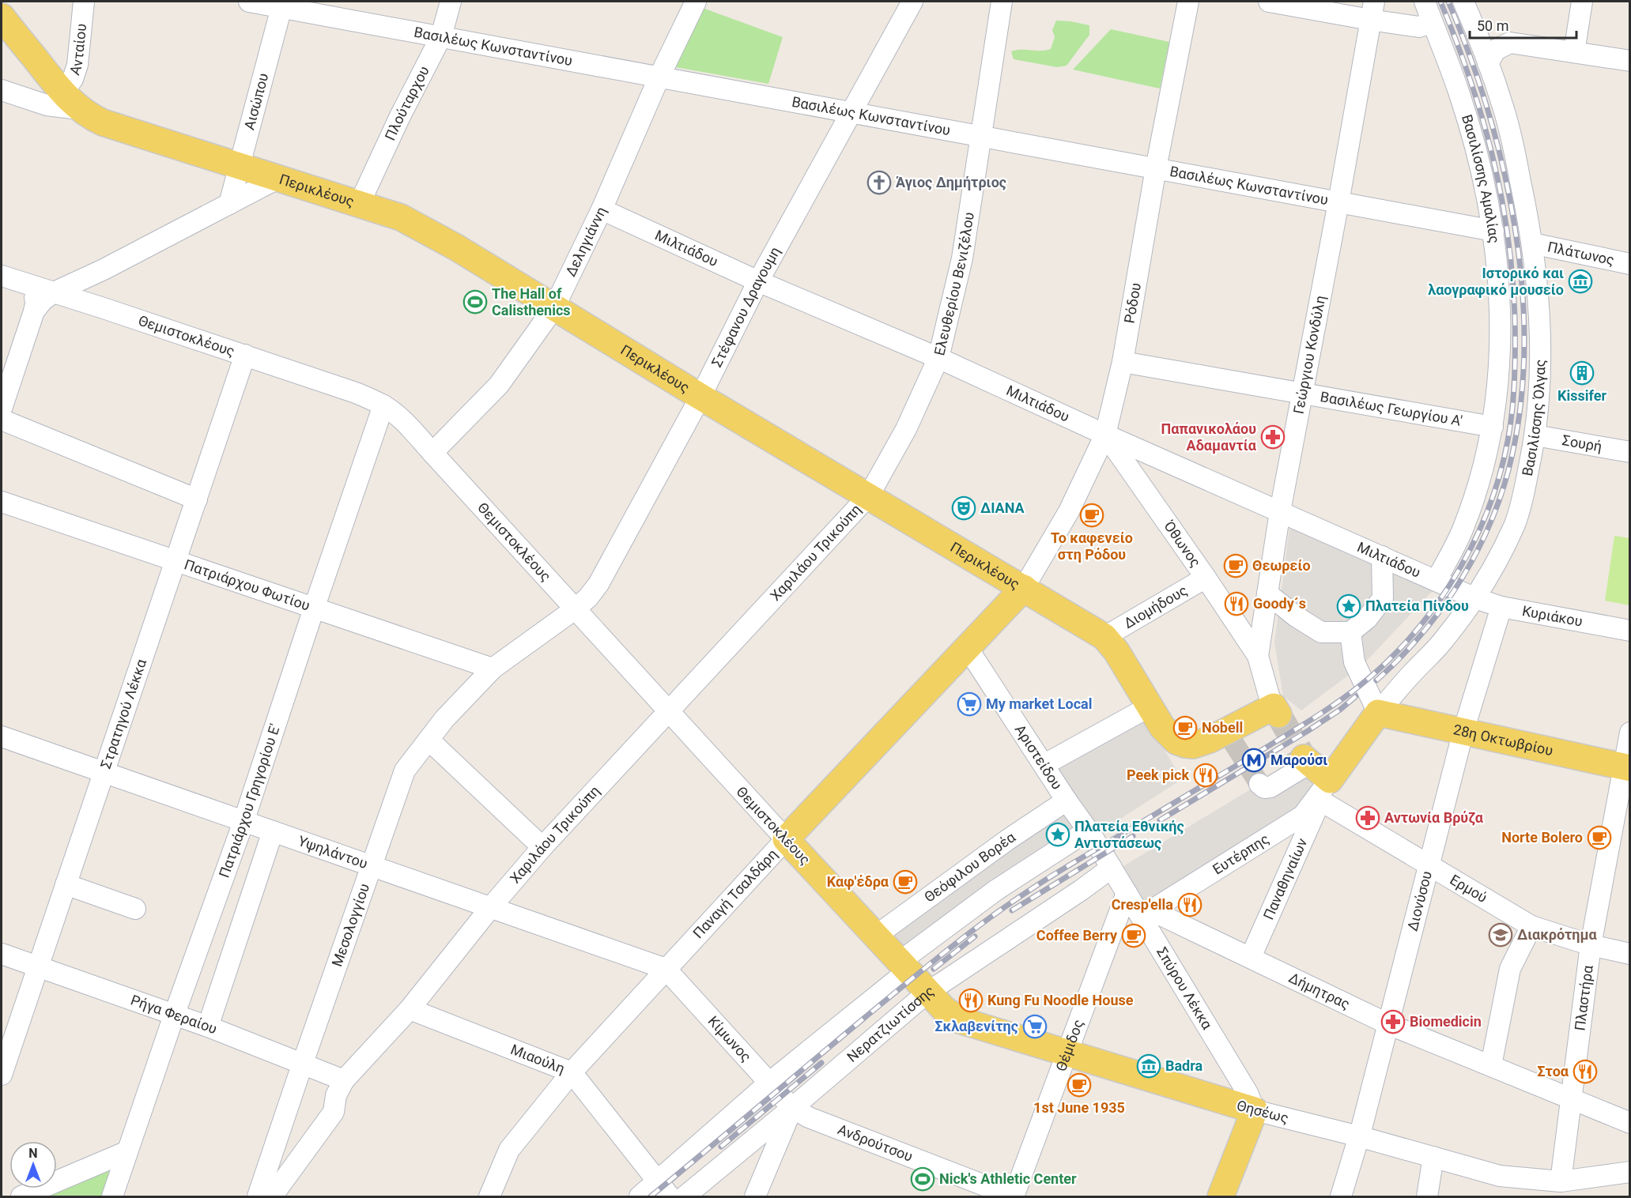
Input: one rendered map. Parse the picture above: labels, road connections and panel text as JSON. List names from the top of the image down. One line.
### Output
{"streets":{"main road":["Περικλέους","Θεμιστοκλέους","Βασιλίσσης Όλγας","28η Οκτωβρίου","Παναγή Τσαλδάρη","Θησέως"],"street":["Βασιλέως Κωνσταντίνου","Ανταίου","Αισώπου","Πλούταρχου","Βασιλίσσης Αμαλίας","Δεληγιάννη","Μιλτιάδου","Πλάτωνος","Ελευθερίου Βενιζέλου","Ρόδου","Στέφανου Δραγουμη","Γεώργιου Κονδύλη","Βασιλέως Γεωργίου Α'","Σουρή","Όθωνος","Χαριλάου Τρικούπη","Πατριάρχου Φωτίου","Διομήδους","Κυριάκου","Στρατηγού Λέκκα","Αριστείδου","Πατριάρχου Γρηγορίου Ε'","Υψηλάντου","Ευτέρπης","Θεόφιλου Βορέα","Παναθηναίων","Ερμού","Διονύσου","Μεσολογγίου","Σπύρου Λέκκα","Δήμητρας","Πλαστήρα","Ρήγα Φεραίου","Νερατζιωτίσσης","Κίμωνος","Θέμιδος","Μιαούλη","Ανδρούτσου"]},"crossings":[["Βασιλέως Κωνσταντίνου","Αισώπου"],["Βασιλέως Κωνσταντίνου","Πλούταρχου"],["Βασιλέως Κωνσταντίνου","Βασιλίσσης Αμαλίας"],["Βασιλέως Κωνσταντίνου","Δεληγιάννη"],["Βασιλέως Κωνσταντίνου","Ελευθερίου Βενιζέλου"],["Βασιλέως Κωνσταντίνου","Ρόδου"],["Βασιλέως Κωνσταντίνου","Στέφανου Δραγουμη"],["Βασιλέως Κωνσταντίνου","Γεώργιου Κονδύλη"],["Ανταίου","Περικλέους"],["Αισώπου","Περικλέους"],["Πλούταρχου","Περικλέους"],["Βασιλίσσης Αμαλίας","Μιλτιάδου"],["Βασιλίσσης Αμαλίας","Βασιλέως Γεωργίου Α'"],["Περικλέους","Δεληγιάννη"],["Περικλέους","Ελευθερίου Βενιζέλου"],["Περικλέους","Ρόδου"],["Περικλέους","Στέφανου Δραγουμη"],["Περικλέους","Γεώργιου Κονδύλη"],["Περικλέους","Χαριλάου Τρικούπη"],["Περικλέους","Διομήδους"],["Περικλέους","Παναγή Τσαλδάρη"],["Δεληγιάννη","Μιλτιάδου"],["Δεληγιάννη","Θεμιστοκλέους"],["Μιλτιάδου","Ελευθερίου Βενιζέλου"],["Μιλτιάδου","Ρόδου"],["Μιλτιάδου","Στέφανου Δραγουμη"],["Μιλτιάδου","Γεώργιου Κονδύλη"],["Μιλτιάδου","Βασιλίσσης Όλγας"],["Μιλτιάδου","Όθωνος"],["Μιλτιάδου","Κυριάκου"],["Πλάτωνος","Βασιλίσσης Όλγας"],["Ελευθερίου Βενιζέλου","Χαριλάου Τρικούπη"],["Ρόδου","Βασιλέως Γεωργίου Α'"],["Ρόδου","Όθωνος"],["Ρόδου","Παναγή Τσαλδάρη"],["Στέφανου Δραγουμη","Θεμιστοκλέους"],["Στέφανου Δραγουμη","Μεσολογγίου"],["Θεμιστοκλέους","Χαριλάου Τρικούπη"],["Θεμιστοκλέους","Στρατηγού Λέκκα"],["Θεμιστοκλέους","Πατριάρχου Γρηγορίου Ε'"],["Θεμιστοκλέους","Θεόφιλου Βορέα"],["Θεμιστοκλέους","Παναγή Τσαλδάρη"],["Θεμιστοκλέους","Μεσολογγίου"],["Θεμιστοκλέους","Νερατζιωτίσσης"],["Θεμιστοκλέους","Θησέως"],["Γεώργιου Κονδύλη","Βασιλέως Γεωργίου Α'"],["Γεώργιου Κονδύλη","Όθωνος"],["Βασιλίσσης Όλγας","Σουρή"],["Βασιλίσσης Όλγας","Κυριάκου"],["Βασιλίσσης Όλγας","28η Οκτωβρίου"],["Βασιλίσσης Όλγας","Ευτέρπης"],["Βασιλίσσης Όλγας","Παναθηναίων"],["Βασιλίσσης Όλγας","Ερμού"],["Όθωνος","Διομήδους"],["Χαριλάου Τρικούπη","Υψηλάντου"],["Χαριλάου Τρικούπη","Ρήγα Φεραίου"],["Χαριλάου Τρικούπη","Μιαούλη"],["Πατριάρχου Φωτίου","Στρατηγού Λέκκα"],["Πατριάρχου Φωτίου","Πατριάρχου Γρηγορίου Ε'"],["Πατριάρχου Φωτίου","Μεσολογγίου"],["Κυριάκου","Διονύσου"],["Στρατηγού Λέκκα","Υψηλάντου"],["Στρατηγού Λέκκα","Ρήγα Φεραίου"],["28η Οκτωβρίου","Διονύσου"],["28η Οκτωβρίου","Πλαστήρα"],["Αριστείδου","Θεόφιλου Βορέα"],["Αριστείδου","Παναγή Τσαλδάρη"],["Αριστείδου","Σπύρου Λέκκα"],["Αριστείδου","Νερατζιωτίσσης"],["Πατριάρχου Γρηγορίου Ε'","Υψηλάντου"],["Πατριάρχου Γρηγορίου Ε'","Ρήγα Φεραίου"],["Υψηλάντου","Παναγή Τσαλδάρη"],["Υψηλάντου","Μεσολογγίου"],["Υψηλάντου","Κίμωνος"],["Ευτέρπης","Παναθηναίων"],["Ευτέρπης","Ερμού"],["Ευτέρπης","Σπύρου Λέκκα"],["Ευτέρπης","Δήμητρας"],["Παναθηναίων","Ερμού"],["Παναθηναίων","Δήμητρας"],["Ερμού","Διονύσου"],["Ερμού","Πλαστήρα"],["Παναγή Τσαλδάρη","Κίμωνος"],["Παναγή Τσαλδάρη","Μιαούλη"],["Διονύσου","Δήμητρας"],["Διονύσου","Θησέως"],["Μεσολογγίου","Ρήγα Φεραίου"],["Σπύρου Λέκκα","Δήμητρας"],["Σπύρου Λέκκα","Νερατζιωτίσσης"],["Σπύρου Λέκκα","Θέμιδος"],["Σπύρου Λέκκα","Θησέως"],["Δήμητρας","Πλαστήρα"],["Πλαστήρα","Θησέως"],["Νερατζιωτίσσης","Κίμωνος"],["Νερατζιωτίσσης","Μιαούλη"],["Νερατζιωτίσσης","Θησέως"],["Νερατζιωτίσσης","Ανδρούτσου"],["Κίμωνος","Ανδρούτσου"],["Θέμιδος","Θησέως"],["Θέμιδος","Ανδρούτσου"]],"places":{"church":["Άγιος Δημήτριος"],"museum":["Ιστορικό και λαογραφικό μουσείο","Badra"],"sports":["The Hall of Calisthenics","Nick's Athletic Center"],"building":["Kissifer"],"pharmacy":["Παπανικολάου Αδαμαντία","Αντωνία Βρύζα","Biomedicin"],"theatre":["ΔΙΑΝΑ"],"cafe":["Το καφενείο στη Ρόδου","Θεωρείο","Nobell","Norte Bolero","Καφ'έδρα","Coffee Berry","1st June 1935"],"restaurant":["Goody´s","Peek pick","Cresp'ella","Kung Fu Noodle House","Στοα"],"place":["Πλατεία Πίνδου","Πλατεία Εθνικής Αντιστάσεως"],"supermarket":["My market Local","Σκλαβενίτης"],"metro station":["Μαρούσι"],"school or university":["Διακρότημα"]},"scale_bar":"50 m","north":"top"}
